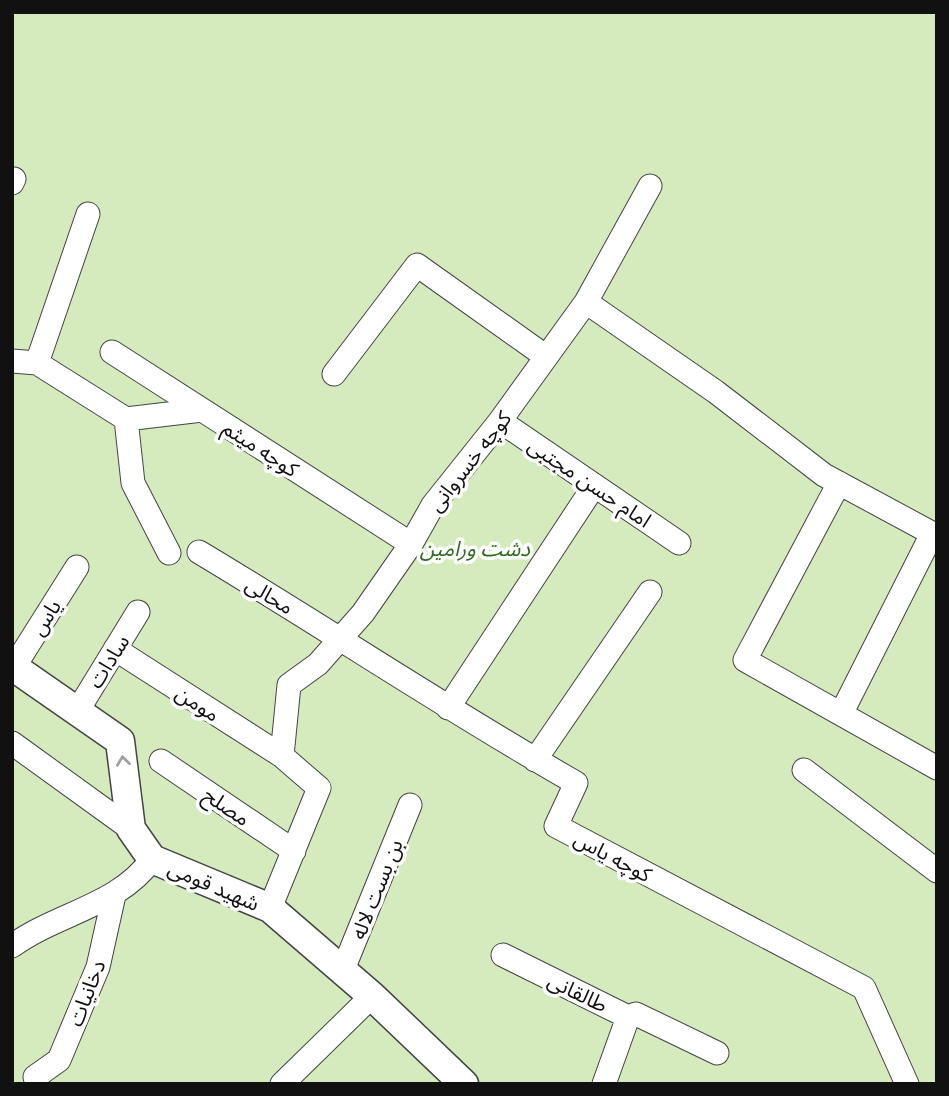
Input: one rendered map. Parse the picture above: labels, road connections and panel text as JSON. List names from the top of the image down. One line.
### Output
{"streets":{"street":["کوچه میثم","کوچه خسروانی","امام حسن مجتبی","محالی","یاس","سادات","مومن","مصلح","کوچه یاس","شهید قومی","بن بست لاله","طالقانی","دخانیات"]},"crossings":[["کوچه میثم","کوچه خسروانی"],["کوچه خسروانی","امام حسن مجتبی"],["کوچه خسروانی","محالی"],["کوچه خسروانی","مومن"],["کوچه خسروانی","کوچه یاس"],["محالی","کوچه یاس"],["یاس","شهید قومی"],["سادات","مومن"],["سادات","شهید قومی"],["شهید قومی","بن بست لاله"]],"parks":["دشت ورامین"]}
